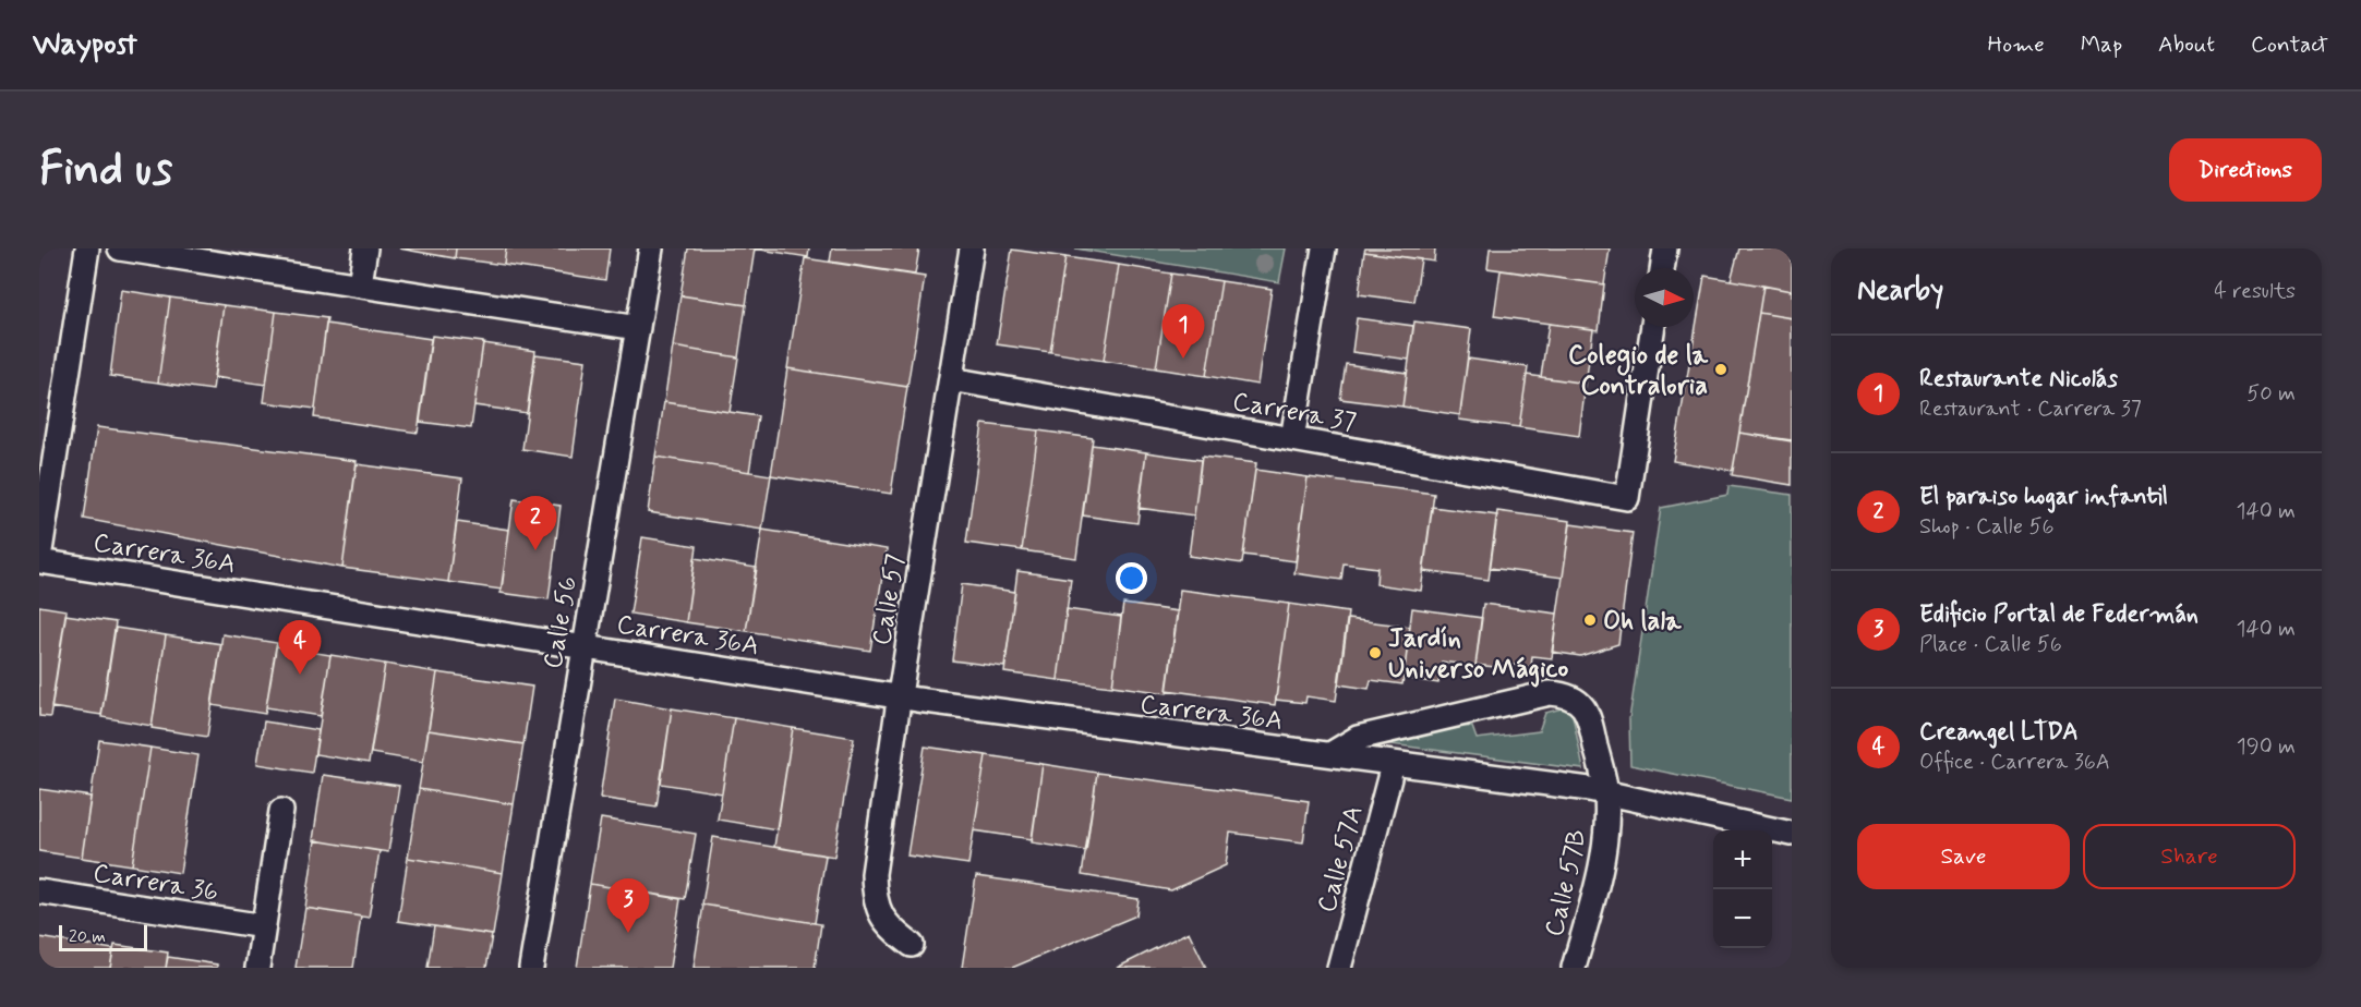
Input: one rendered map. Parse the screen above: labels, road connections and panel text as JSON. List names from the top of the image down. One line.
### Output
{"streets":{"street":["Carrera 37","Carrera 36A","Calle 57","Calle 56","Calle 57A","Carrera 36","Calle 57B"]},"crossings":[["Carrera 37","Calle 57"],["Carrera 36A","Calle 57"],["Carrera 36A","Calle 56"],["Carrera 36A","Calle 57A"],["Carrera 36A","Calle 57B"]],"places":["Colegio de la Contraloria","Oh lala","Jardín Universo Mágico"],"scale_bar":"20 m","north":"right","page":{"header":"Waypost","nav":["Home","Map","About","Contact"],"buttons":["Directions",["Save","Share"]],"title":"Find us","heading":["Nearby","4 results"],"pins":["1","2","4","3"],"list":[{"mark":"1","name":"Restaurante Nicolás","note":"Restaurant · Carrera 37","value":"50 m"},{"mark":"2","name":"El paraiso hogar infantil","note":"Shop · Calle 56","value":"140 m"},{"mark":"3","name":"Edificio Portal de Federmán","note":"Place · Calle 56","value":"140 m"},{"mark":"4","name":"Creangel LTDA","note":"Office · Carrera 36A","value":"190 m"}],"map_buttons":["+","−"],"scale":"20 m"}}
